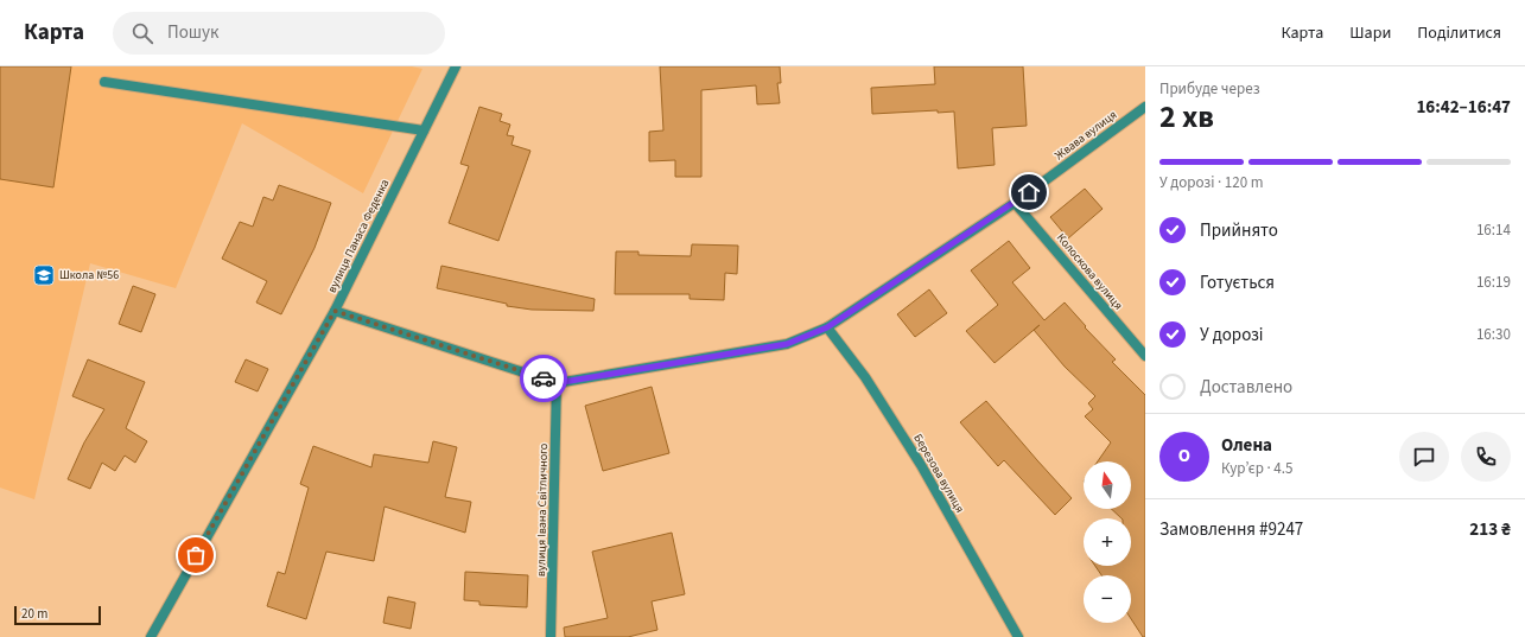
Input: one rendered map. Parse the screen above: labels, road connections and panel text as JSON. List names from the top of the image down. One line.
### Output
{"streets":{"street":["Жвава вулиця","вулиця Панаса Феденка","Колоскова вулиця","Березова вулиця","вулиця Івана Світличного"]},"crossings":[["Жвава вулиця","вулиця Панаса Феденка"],["Жвава вулиця","Колоскова вулиця"],["Жвава вулиця","Березова вулиця"],["Жвава вулиця","вулиця Івана Світличного"]],"places":{"school or university":["Школа №56"]},"scale_bar":"20 m","north":"top","page":{"header":"Карта","search":"Пошук","nav":["Карта","Шари","Поділитися"],"heading":["2 хв","Прибуде через","16:42–16:47"],"panel":["Олена","Кур’єр · 4.5","Замовлення #9247","213 ₴"],"bar":"У дорозі · 120 m","list":[["Прийнято","16:14"],["Готується","16:19"],["У дорозі","16:30"],"Доставлено"],"round":"О","map_buttons":["+","−"],"scale":"20 m"}}
